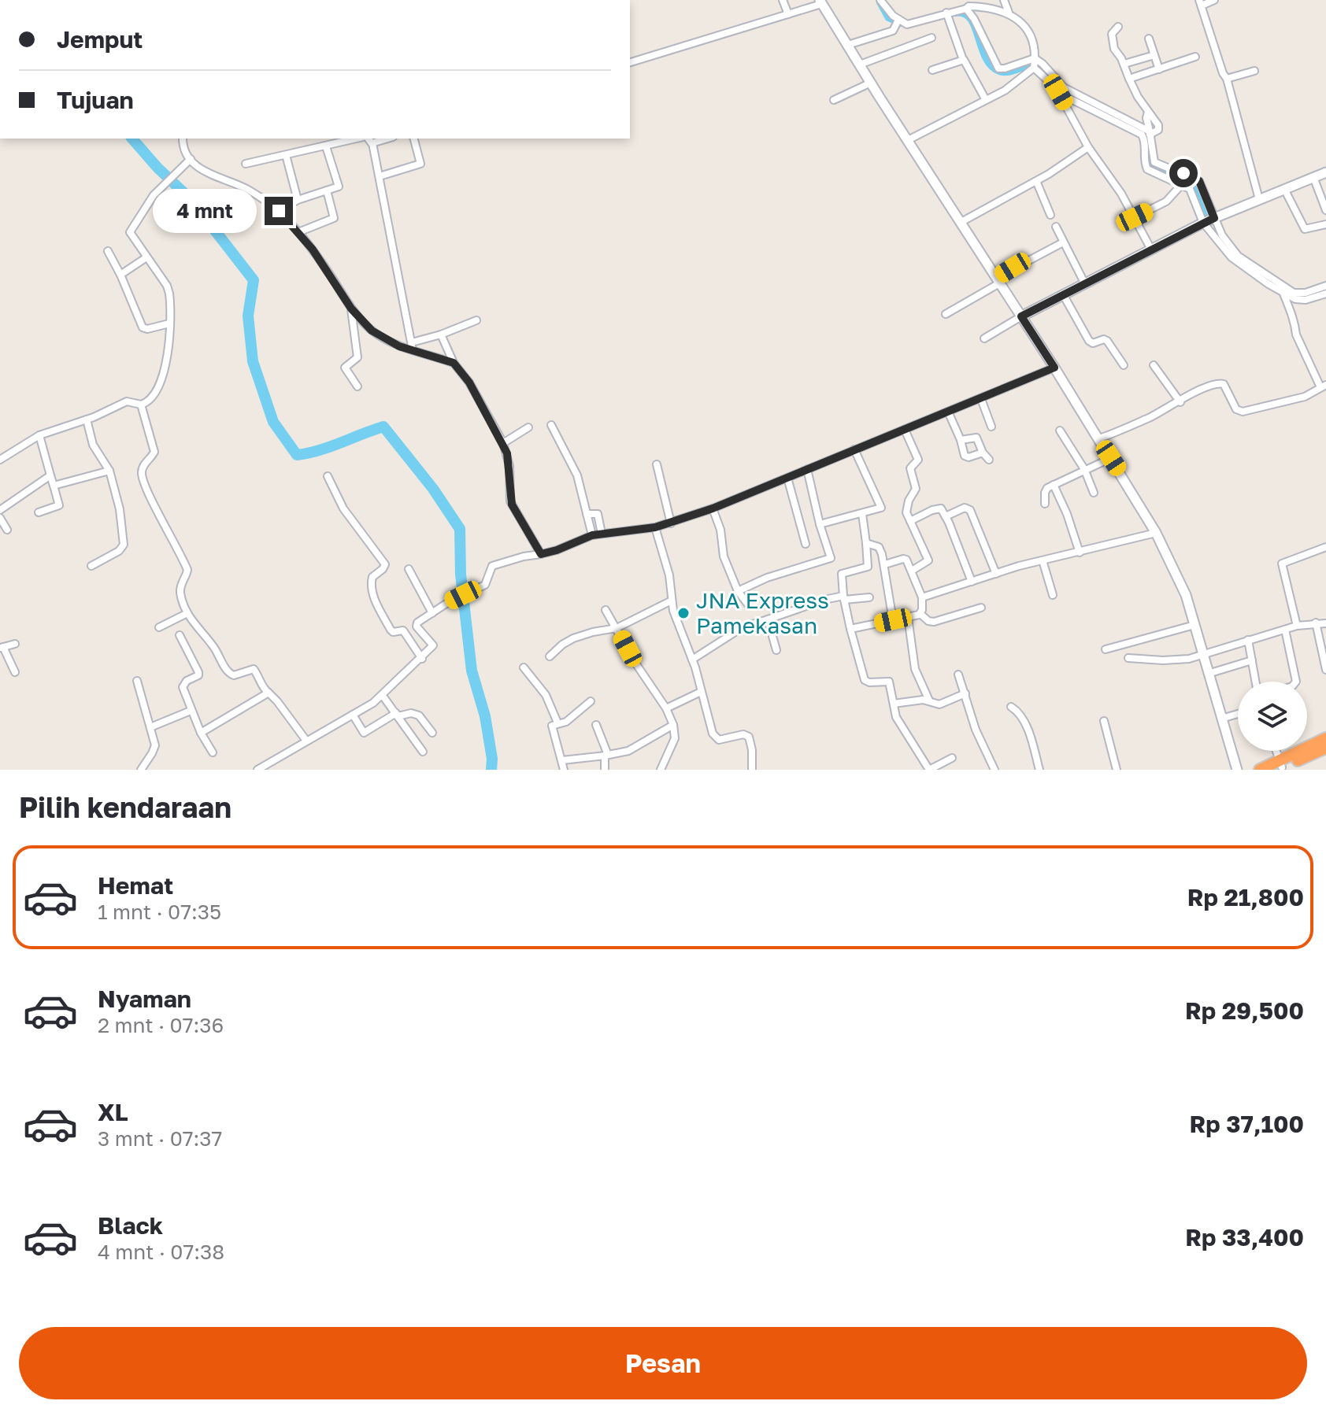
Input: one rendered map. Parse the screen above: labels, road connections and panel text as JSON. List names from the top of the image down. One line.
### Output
{"places":["JNA Express Pamekasan"],"page":{"banner":["Jemput","Tujuan"],"bubble":"4 mnt","heading":"Pilih kendaraan","list":[{"name":"Hemat","note":"1 mnt · 07:35","value":"Rp 21,800"},{"name":"Nyaman","note":"2 mnt · 07:36","value":"Rp 29,500"},{"name":"XL","note":"3 mnt · 07:37","value":"Rp 37,100"},{"name":"Black","note":"4 mnt · 07:38","value":"Rp 33,400"}],"buttons":"Pesan"}}
